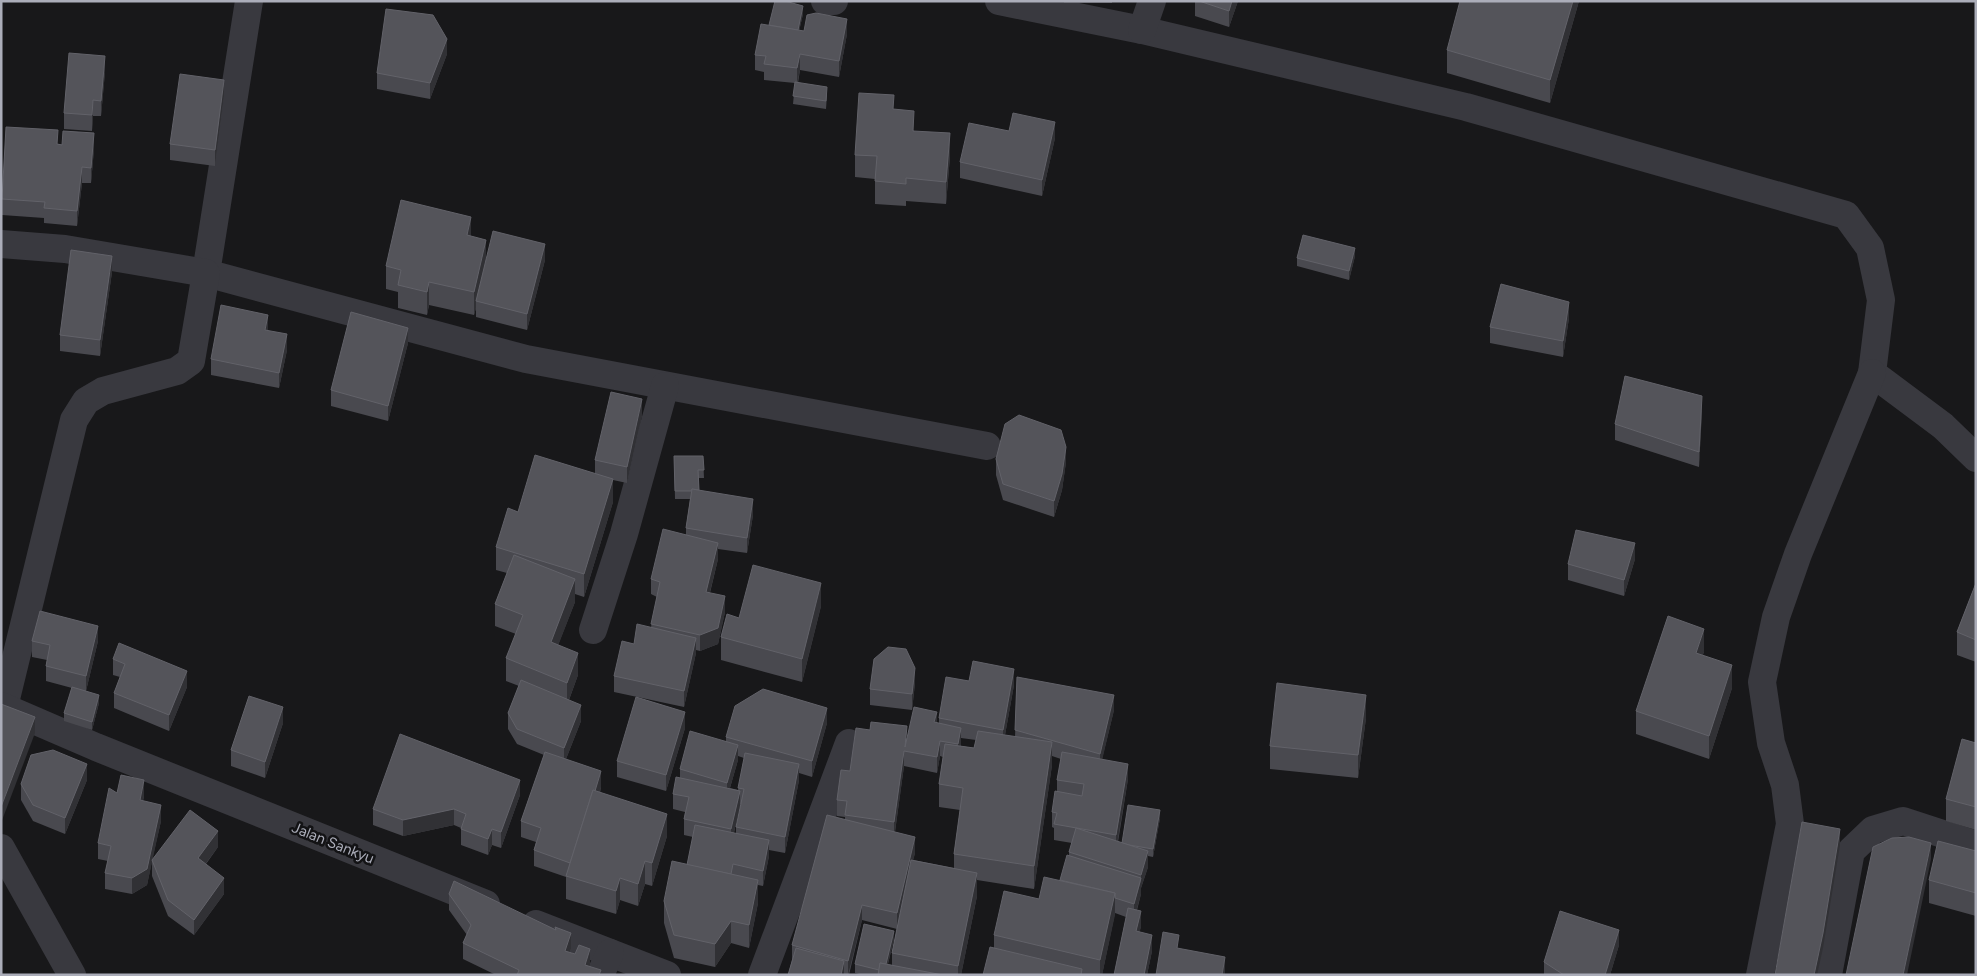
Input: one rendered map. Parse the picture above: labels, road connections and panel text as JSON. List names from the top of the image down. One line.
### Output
{"streets":{"street":["Jalan Sankyu"]}}
